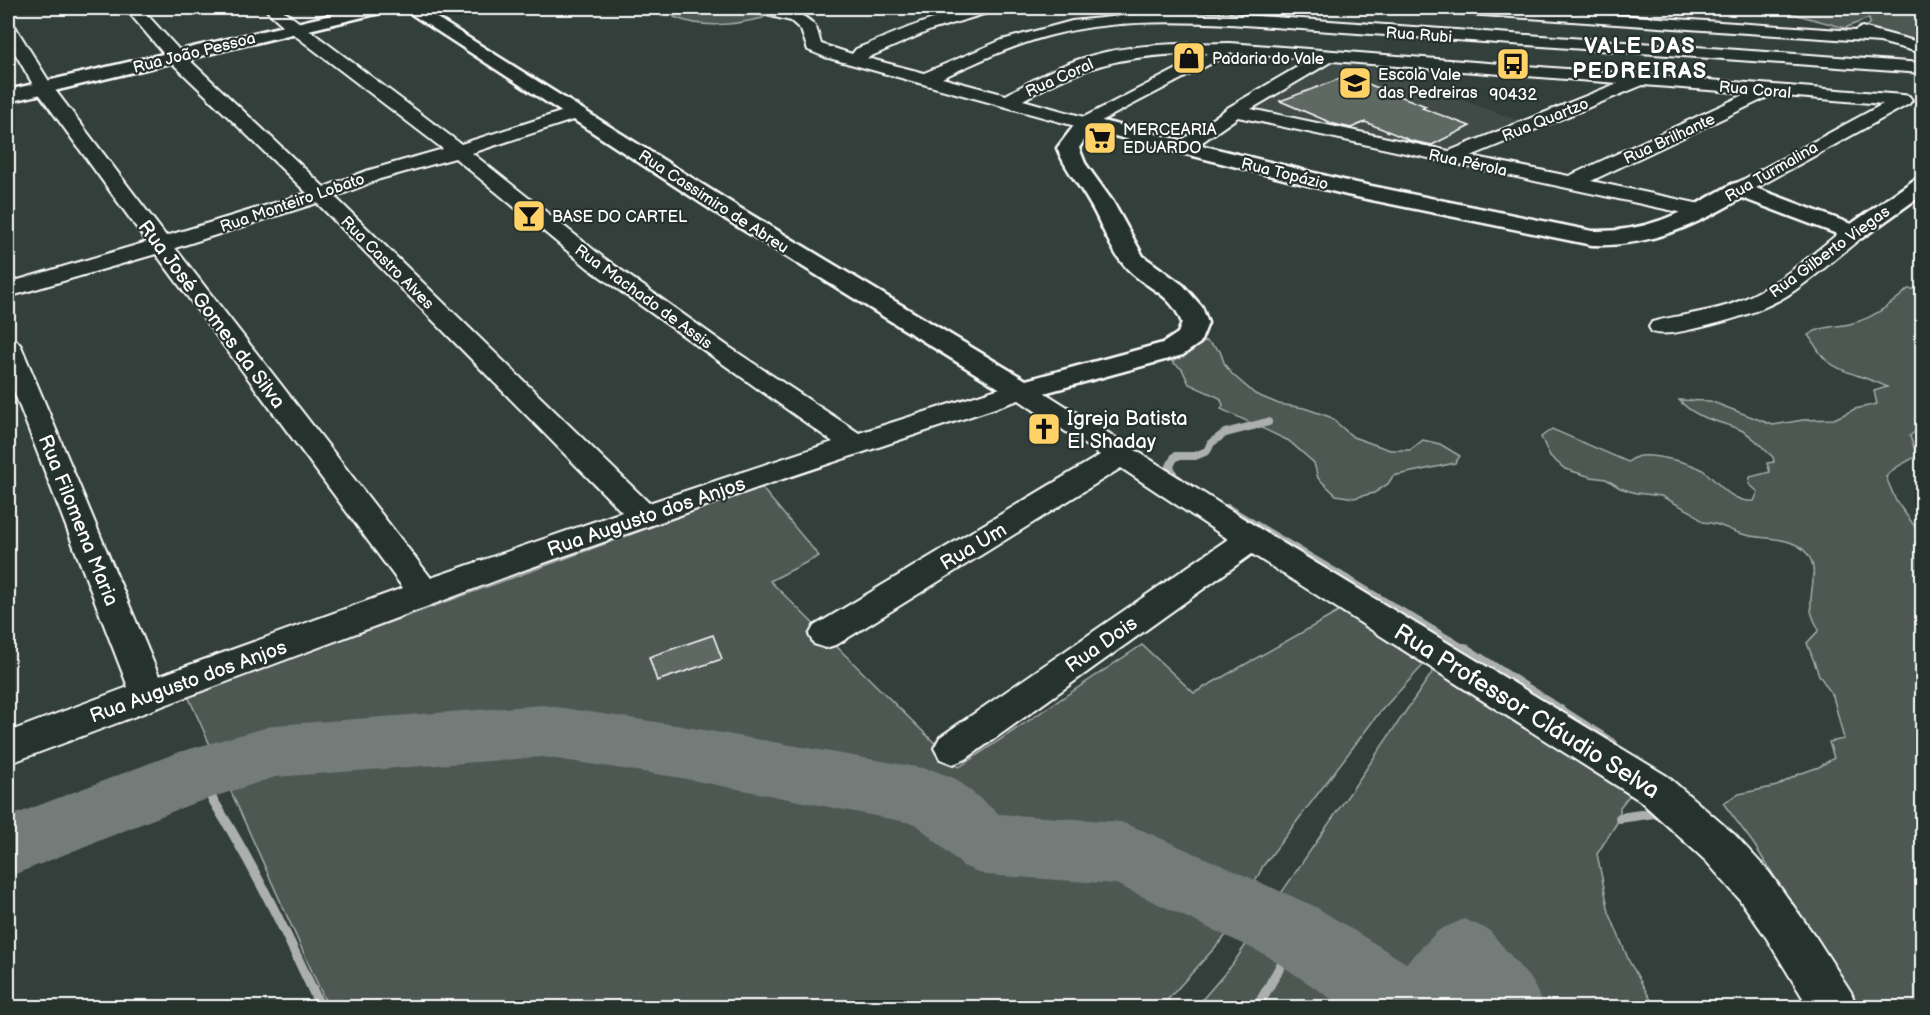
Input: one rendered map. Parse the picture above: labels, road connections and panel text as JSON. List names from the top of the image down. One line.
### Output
{"streets":{"street":["Rua Rubi","Rua João Pessoa","Rua Coral","Rua Quartzo","Rua Brilhante","Rua Pérola","Rua Turmalina","Rua Topázio","Rua Cassimiro de Abreu","Rua Monteiro Lobato","Rua Gilberto Viegas","Rua Castro Alves","Rua Machado de Assis","Rua José Gomes da Silva","Rua Augusto dos Anjos","Rua Filomena Maria","Rua Um","Rua Dois","Rua Professor Cláudio Selva"]},"crossings":[["Rua Rubi","Rua Topázio"],["Rua João Pessoa","Rua Castro Alves"],["Rua João Pessoa","Rua Machado de Assis"],["Rua João Pessoa","Rua José Gomes da Silva"],["Rua Coral","Rua Quartzo"],["Rua Coral","Rua Brilhante"],["Rua Coral","Rua Turmalina"],["Rua Coral","Rua Topázio"],["Rua Quartzo","Rua Pérola"],["Rua Brilhante","Rua Pérola"],["Rua Pérola","Rua Turmalina"],["Rua Turmalina","Rua Topázio"],["Rua Topázio","Rua Augusto dos Anjos"],["Rua Cassimiro de Abreu","Rua Monteiro Lobato"],["Rua Cassimiro de Abreu","Rua Augusto dos Anjos"],["Rua Cassimiro de Abreu","Rua Professor Cláudio Selva"],["Rua Monteiro Lobato","Rua Castro Alves"],["Rua Monteiro Lobato","Rua Machado de Assis"],["Rua Monteiro Lobato","Rua José Gomes da Silva"],["Rua Castro Alves","Rua Augusto dos Anjos"],["Rua Machado de Assis","Rua Augusto dos Anjos"],["Rua José Gomes da Silva","Rua Augusto dos Anjos"],["Rua Augusto dos Anjos","Rua Filomena Maria"],["Rua Augusto dos Anjos","Rua Professor Cláudio Selva"],["Rua Um","Rua Professor Cláudio Selva"],["Rua Dois","Rua Professor Cláudio Selva"]],"districts":["VALE DAS PEDREIRAS"],"places":{"shop":["Padaria do Vale"],"bus stop":["90432"],"school or university":["Escola Vale das Pedreiras"],"supermarket":["MERCEARIA EDUARDO"],"bar":["BASE DO CARTEL"],"church":["Igreja Batista El Shaday"]}}
